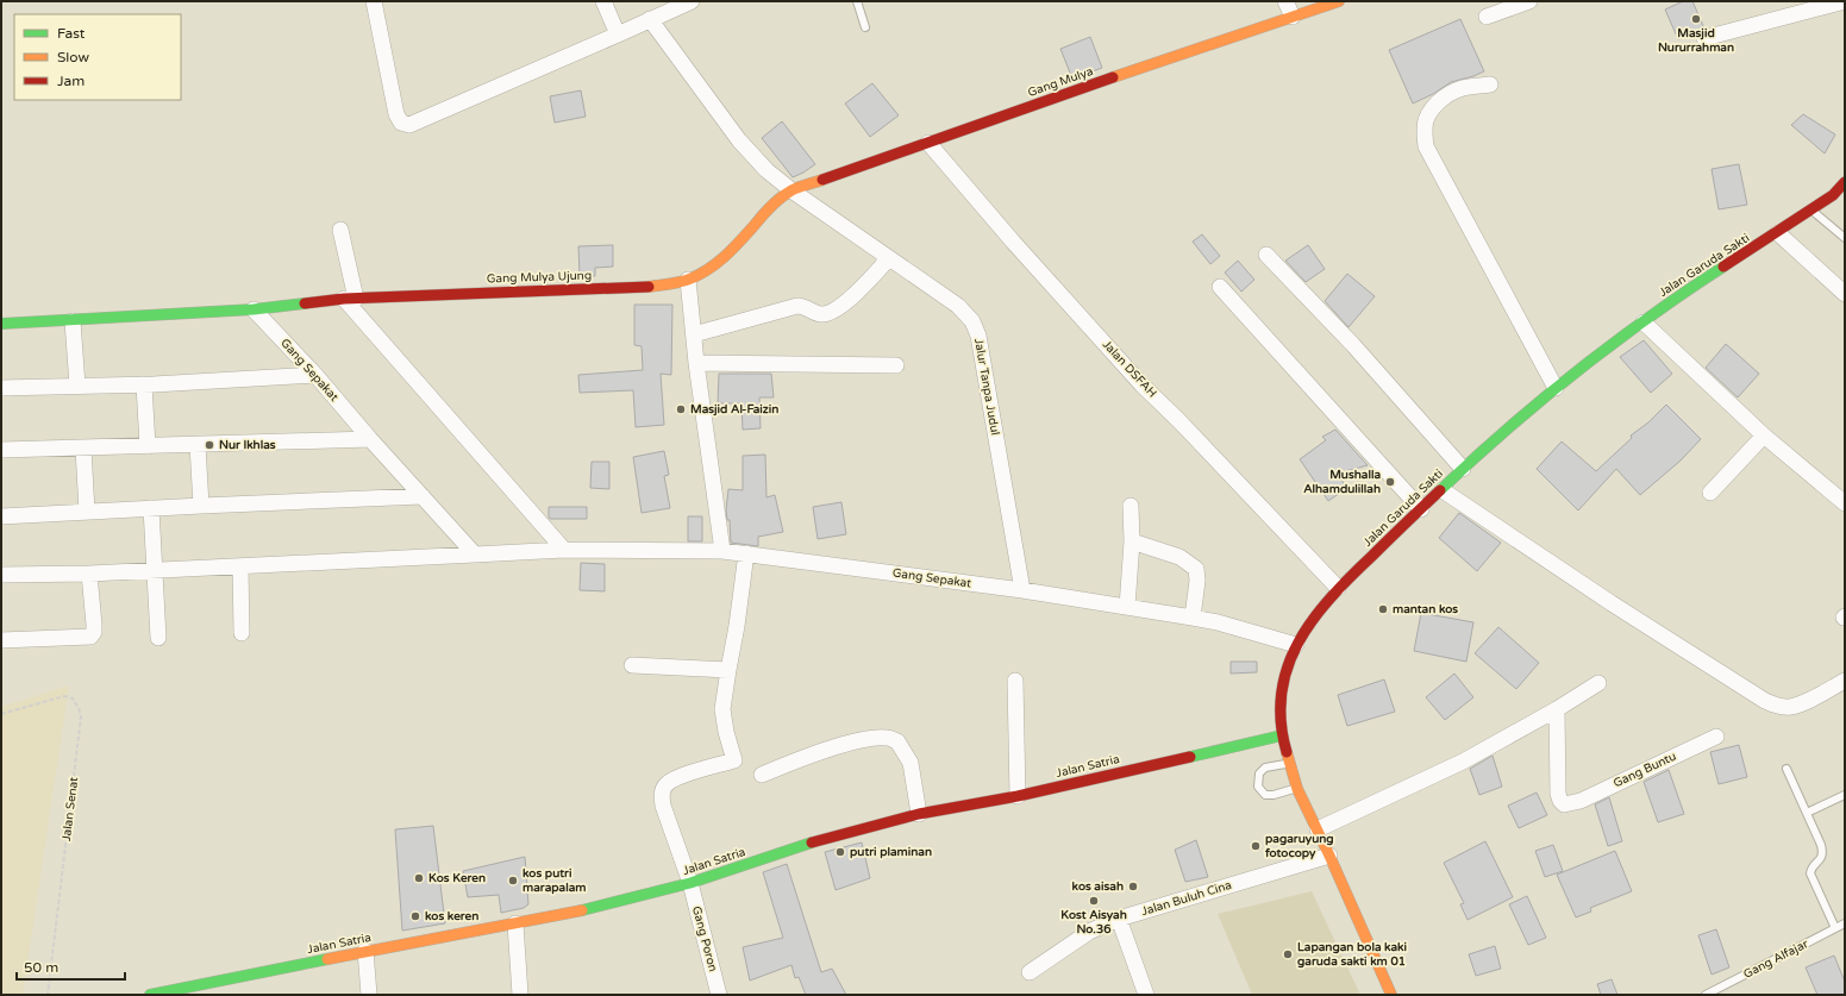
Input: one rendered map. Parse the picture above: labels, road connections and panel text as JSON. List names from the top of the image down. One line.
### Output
{"streets":{"main road":["Gang Mulya","Jalan Garuda Sakti","Gang Mulya Ujung","Jalan Satria"],"street":["Jalan DSFAH","Gang Sepakat","Jalur Tanpa Judul","Gang Buntu","Jalan Buluh Cina","Gang Poron"],"lane":["Gang Alfajar"],"path":["Jalan Senat"]},"crossings":[["Gang Mulya","Gang Mulya Ujung"],["Gang Mulya","Jalan DSFAH"],["Gang Mulya","Jalur Tanpa Judul"],["Jalan Garuda Sakti","Jalan DSFAH"],["Jalan Garuda Sakti","Gang Sepakat"],["Jalan Garuda Sakti","Jalan Satria"],["Jalan Garuda Sakti","Jalan Buluh Cina"],["Gang Mulya Ujung","Gang Sepakat"],["Gang Mulya Ujung","Jalur Tanpa Judul"],["Gang Sepakat","Jalur Tanpa Judul"],["Jalan Satria","Gang Poron"]],"places":["Masjid Nururrahman","Masjid Al-Faizin","Nur Ikhlas","Mushalla Alhamdulillah","mantan kos","pagaruyung fotocopy","putri plaminan","Kos Keren","kos putri marapalam","kos aisah","Kost Aisyah No.36","kos keren","Lapangan bola kaki garuda sakti km 01"],"legend":["Fast","Slow","Jam"],"scale_bar":"50 m"}
